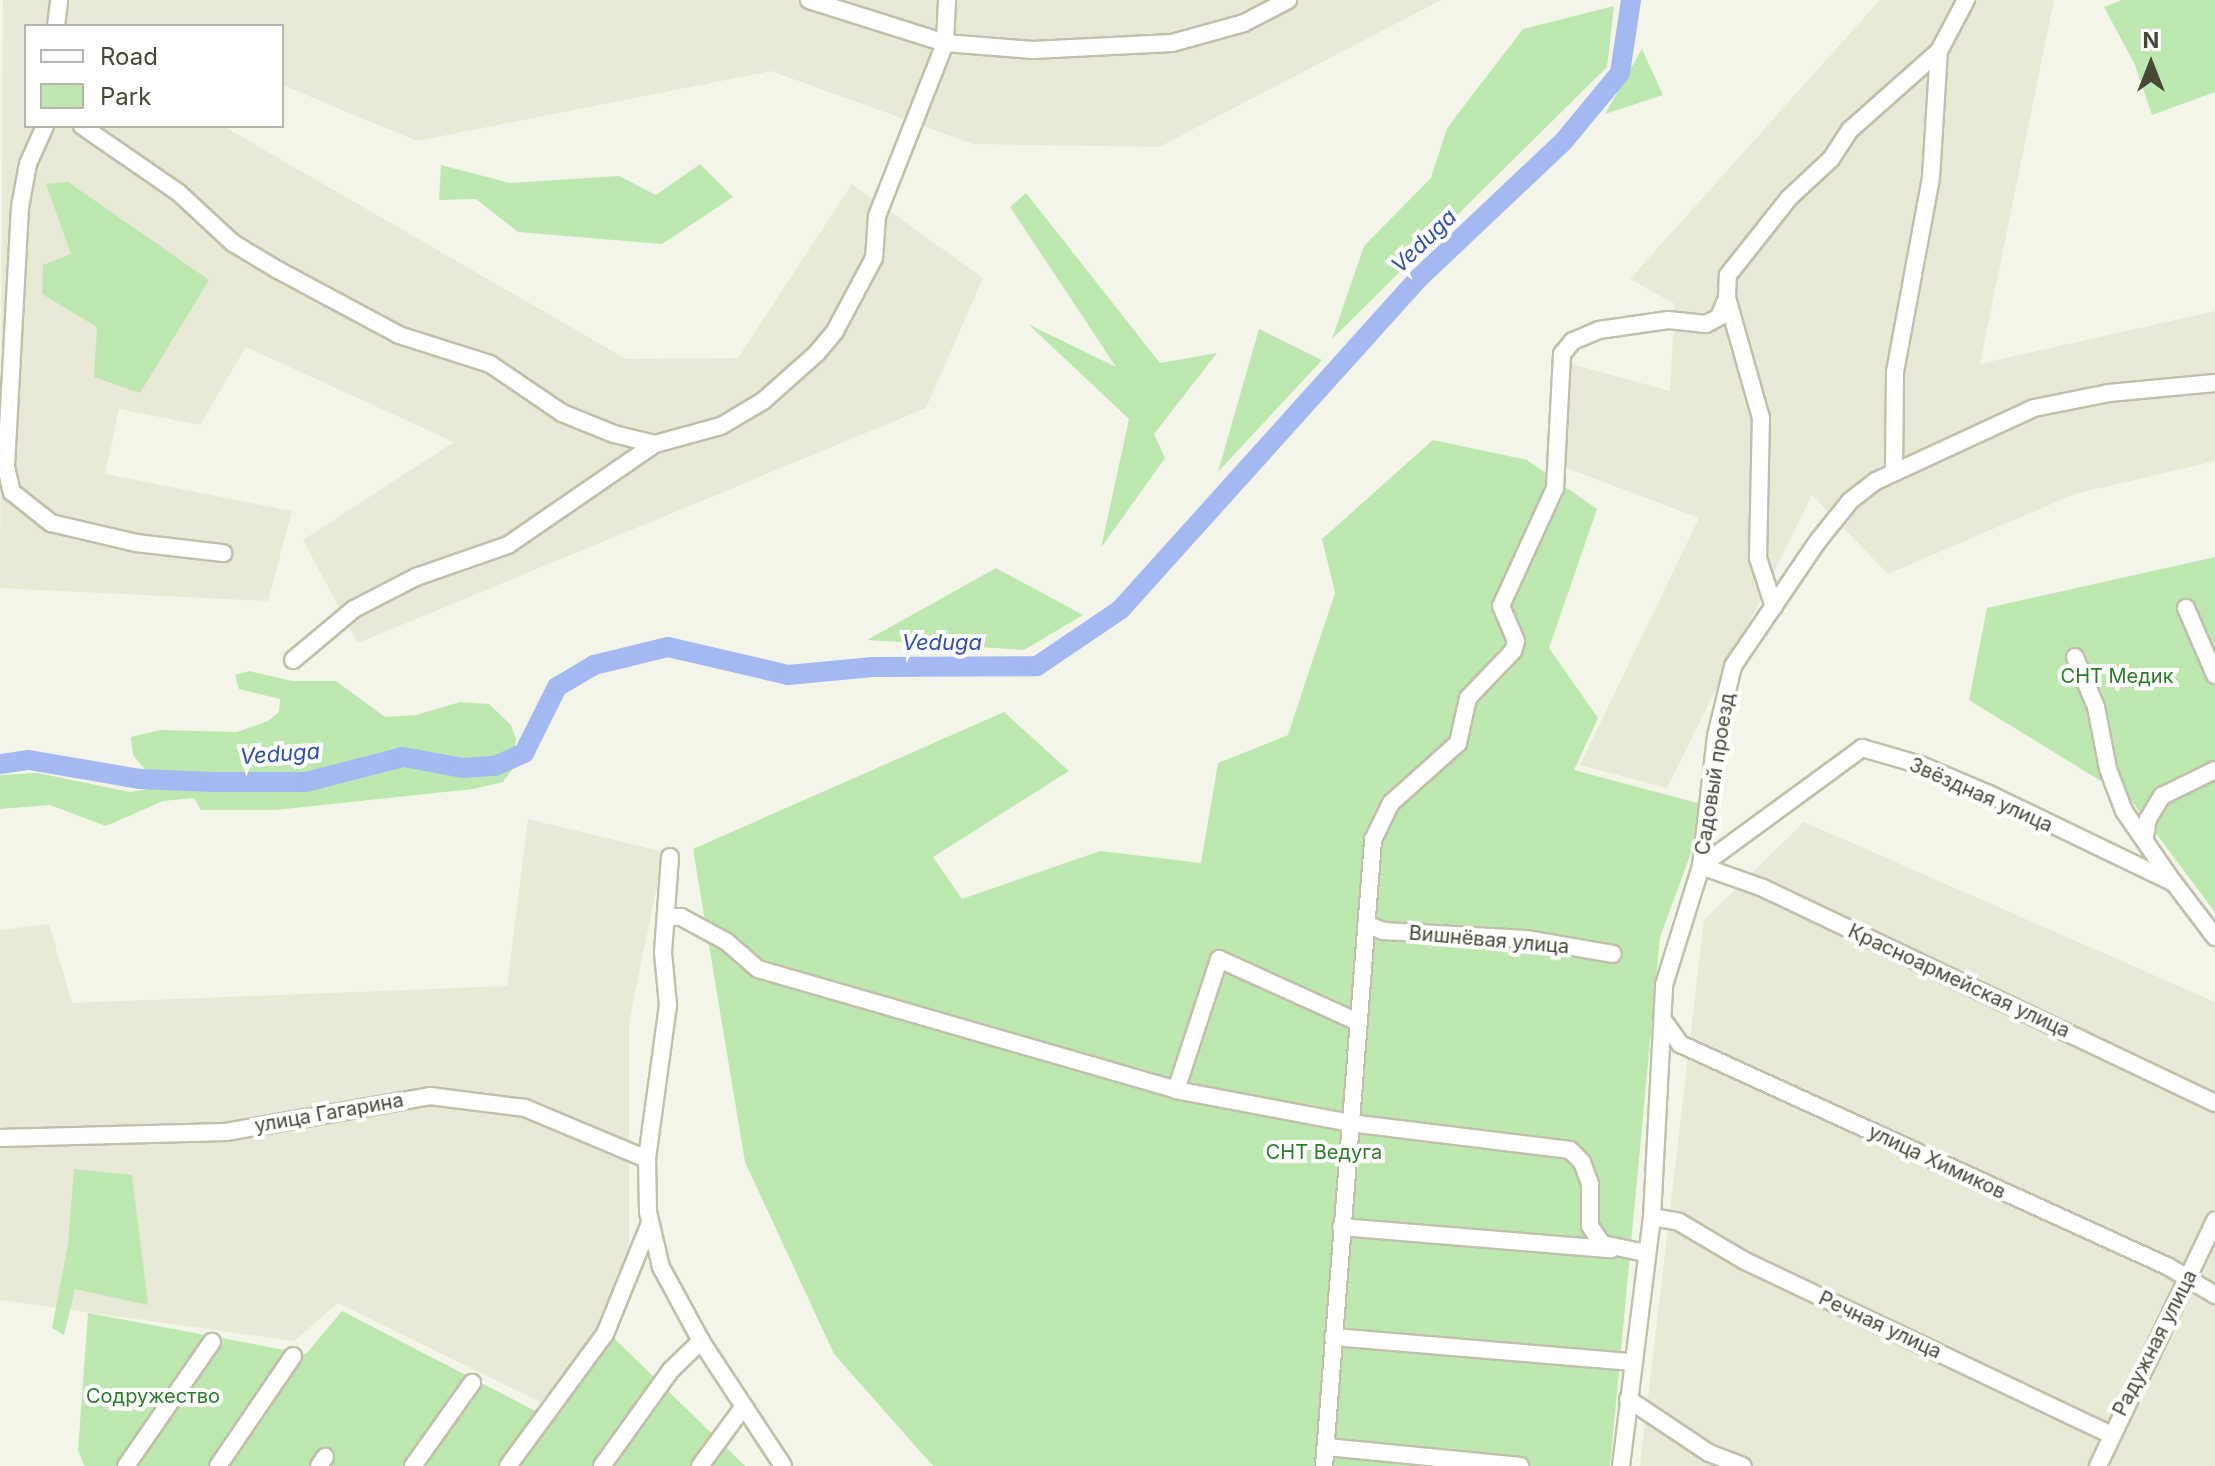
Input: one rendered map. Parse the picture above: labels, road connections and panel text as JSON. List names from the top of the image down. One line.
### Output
{"streets":{"street":["Садовый проезд","Звёздная улица","Вишнёвая улица","Красноармейская улица","улица Гагарина","улица Химиков","Речная улица","Радужная улица"]},"crossings":[["Садовый проезд","Звёздная улица"],["Садовый проезд","Красноармейская улица"],["Садовый проезд","улица Химиков"],["Садовый проезд","Речная улица"],["Звёздная улица","Красноармейская улица"],["улица Химиков","Радужная улица"],["Речная улица","Радужная улица"]],"water":["Veduga"],"parks":["СНТ Медик","СНТ Ведуга","Содружество"],"legend":["Road","Park"],"north":"top"}
